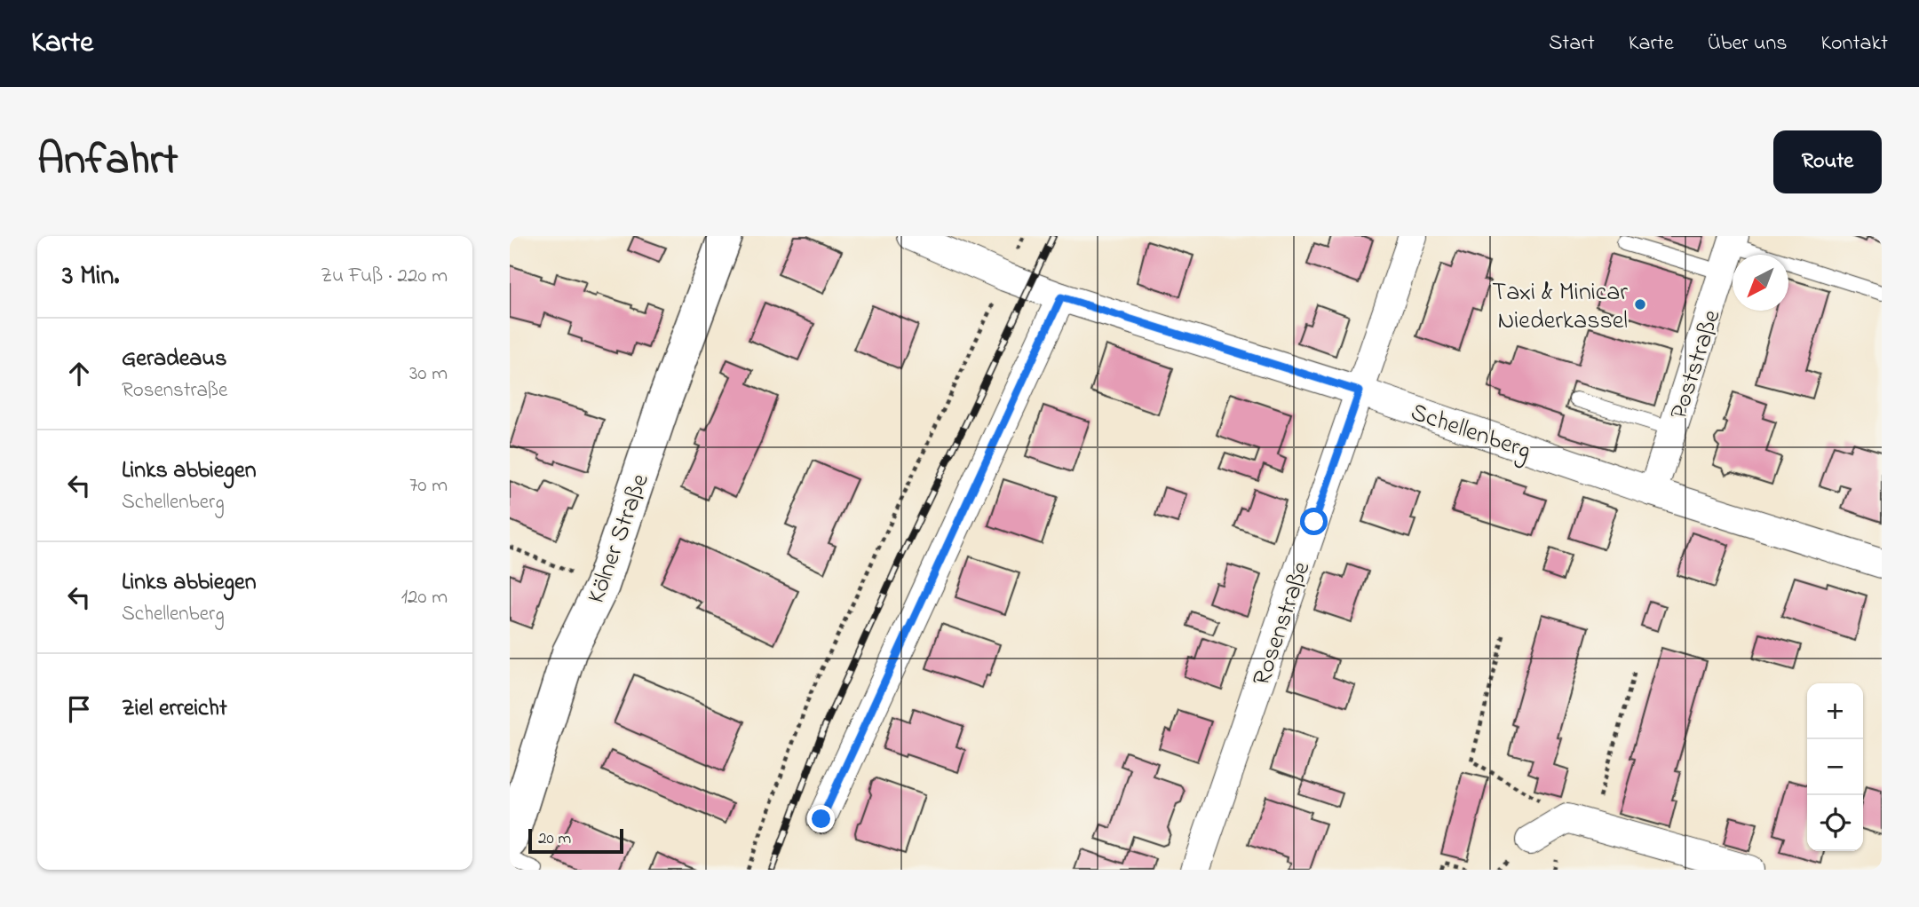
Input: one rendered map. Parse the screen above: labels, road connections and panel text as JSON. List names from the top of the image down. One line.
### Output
{"streets":{"street":["Poststraße","Schellenberg","Kölner Straße","Rosenstraße"]},"crossings":[["Poststraße","Schellenberg"],["Schellenberg","Rosenstraße"]],"places":["Taxi & Minicar Niederkassel"],"scale_bar":"20 m","north":"bottom left","page":{"header":"Karte","nav":["Start","Karte","Über uns","Kontakt"],"title":"Anfahrt","buttons":"Route","heading":["3 Min.","Zu Fuß · 220 m"],"list":[["Geradeaus","Rosenstraße","30 m"],["Links abbiegen","Schellenberg","70 m"],["Links abbiegen","Schellenberg","120 m"],"Ziel erreicht"],"map_buttons":["+","−"],"scale":"20 m"}}
